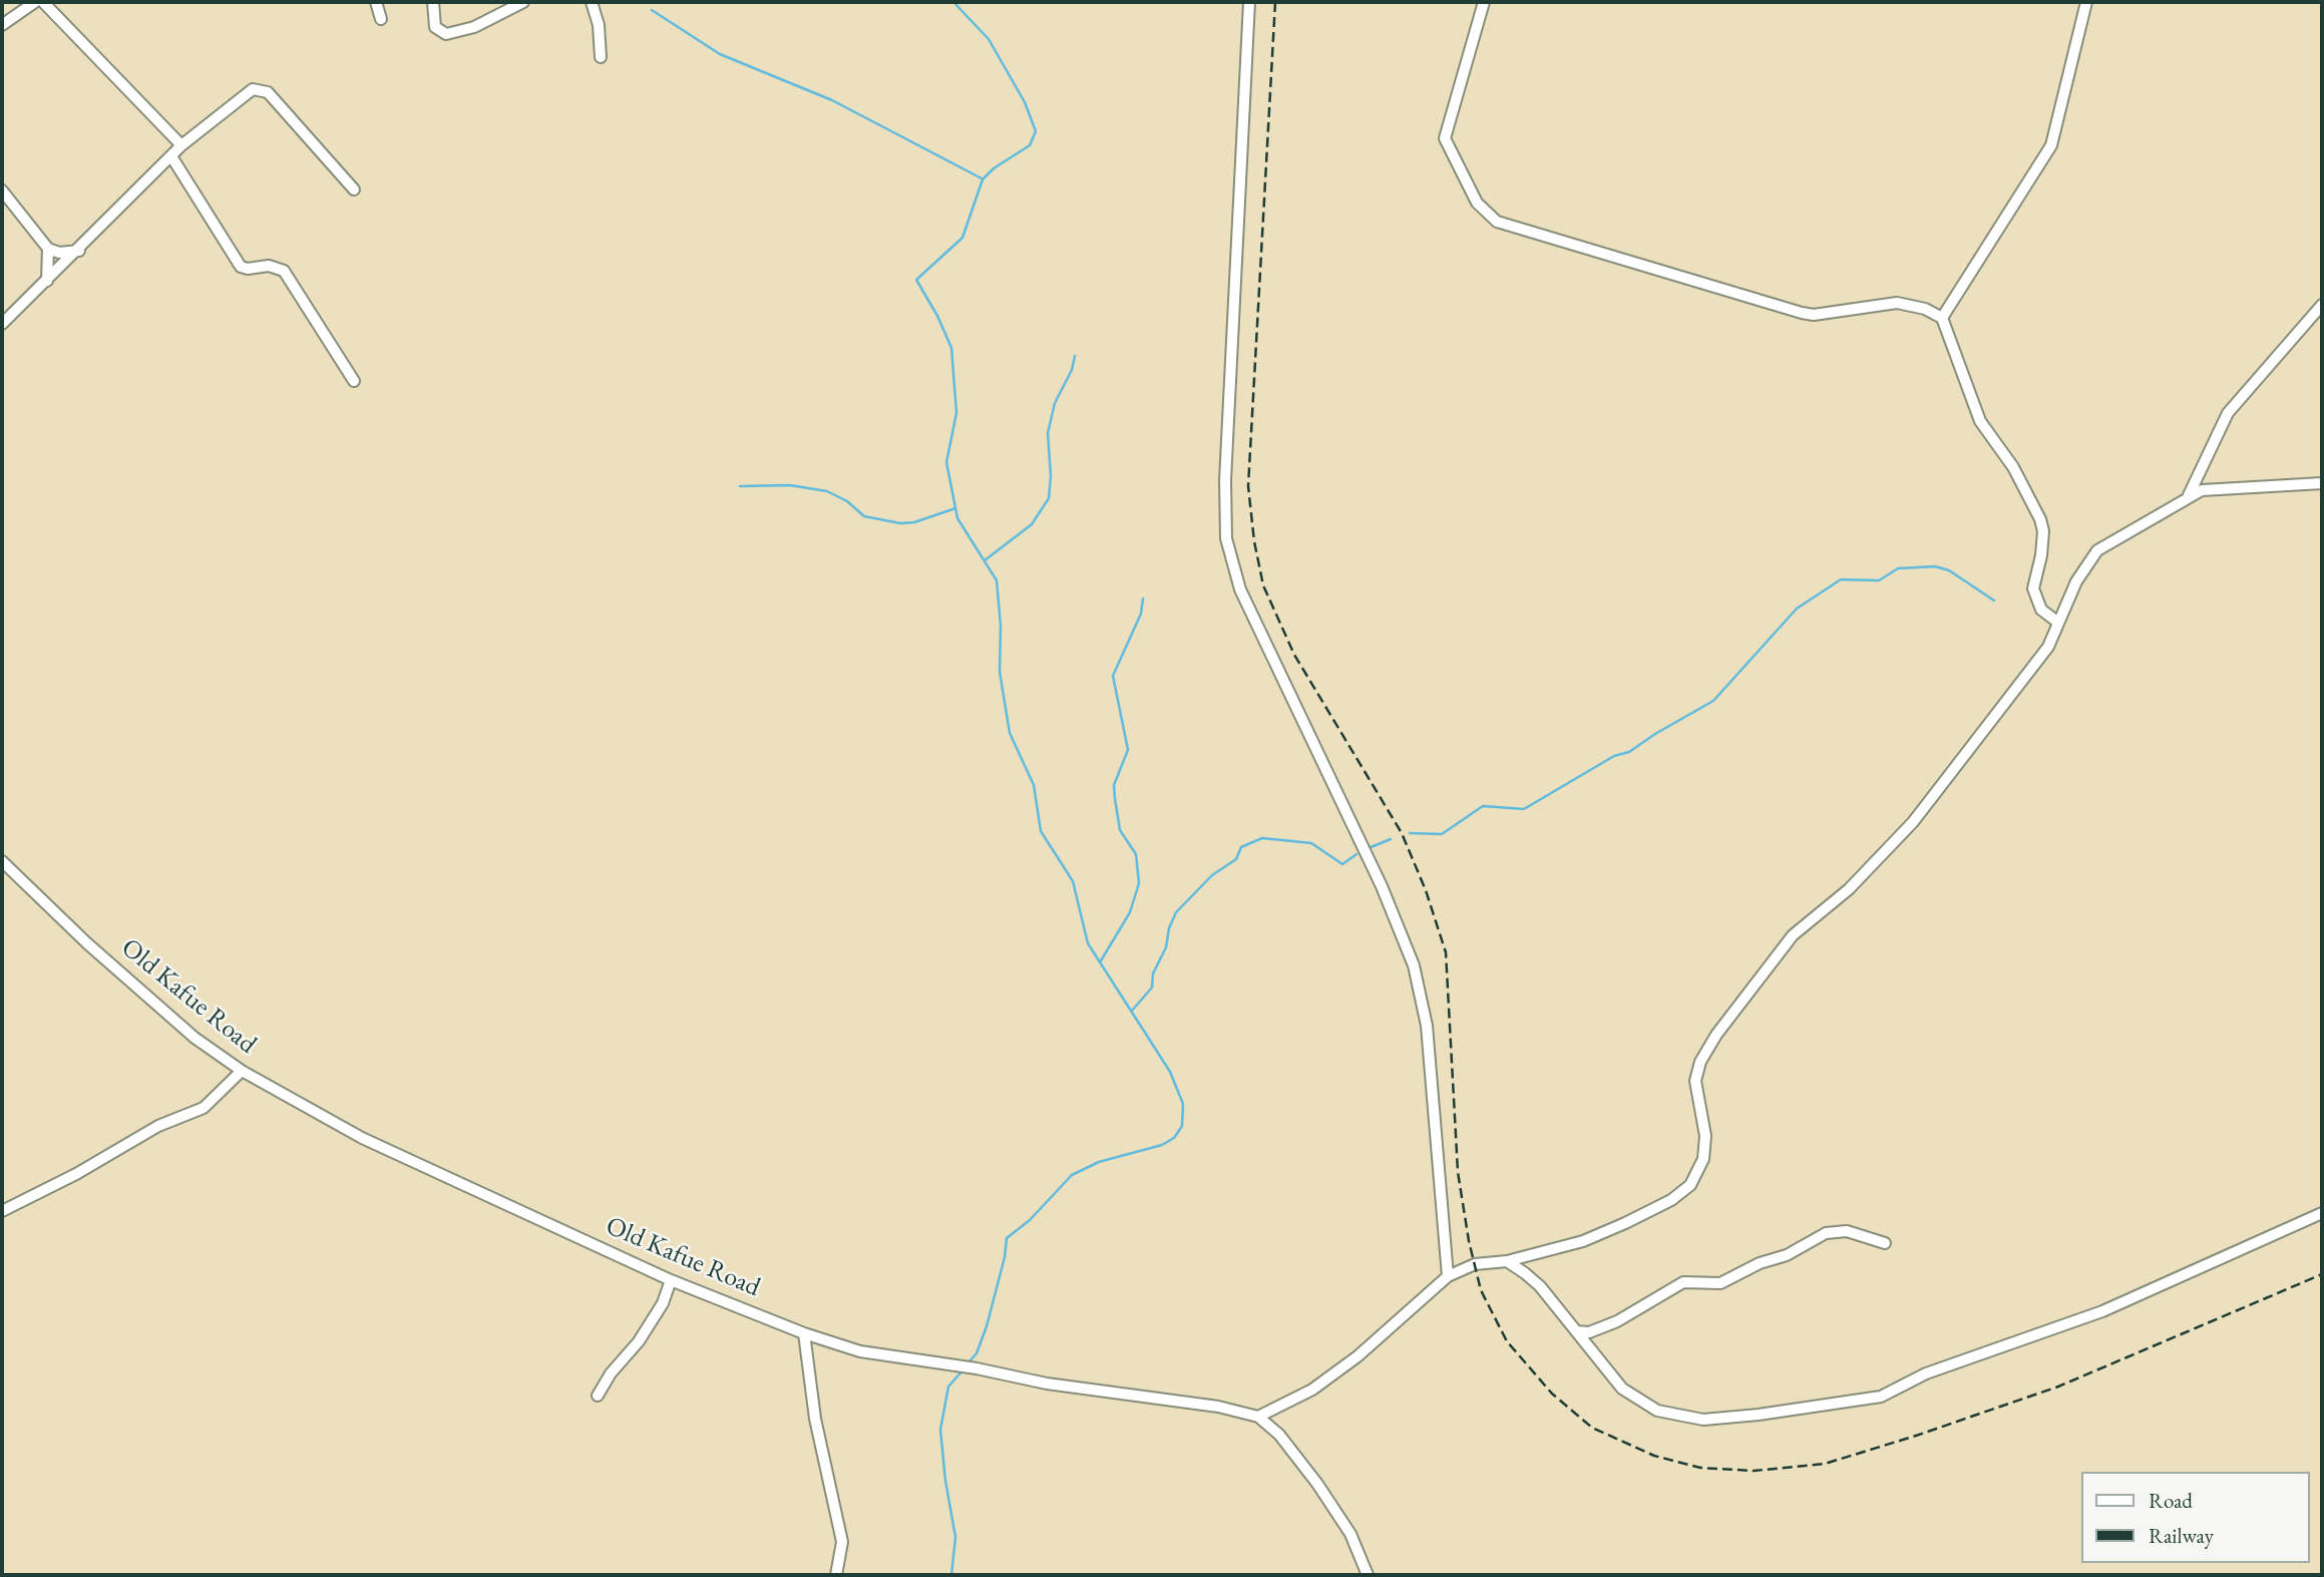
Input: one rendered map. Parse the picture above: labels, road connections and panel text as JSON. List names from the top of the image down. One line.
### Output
{"streets":{"street":["Old Kafue Road"]},"legend":["Road","Railway"]}
